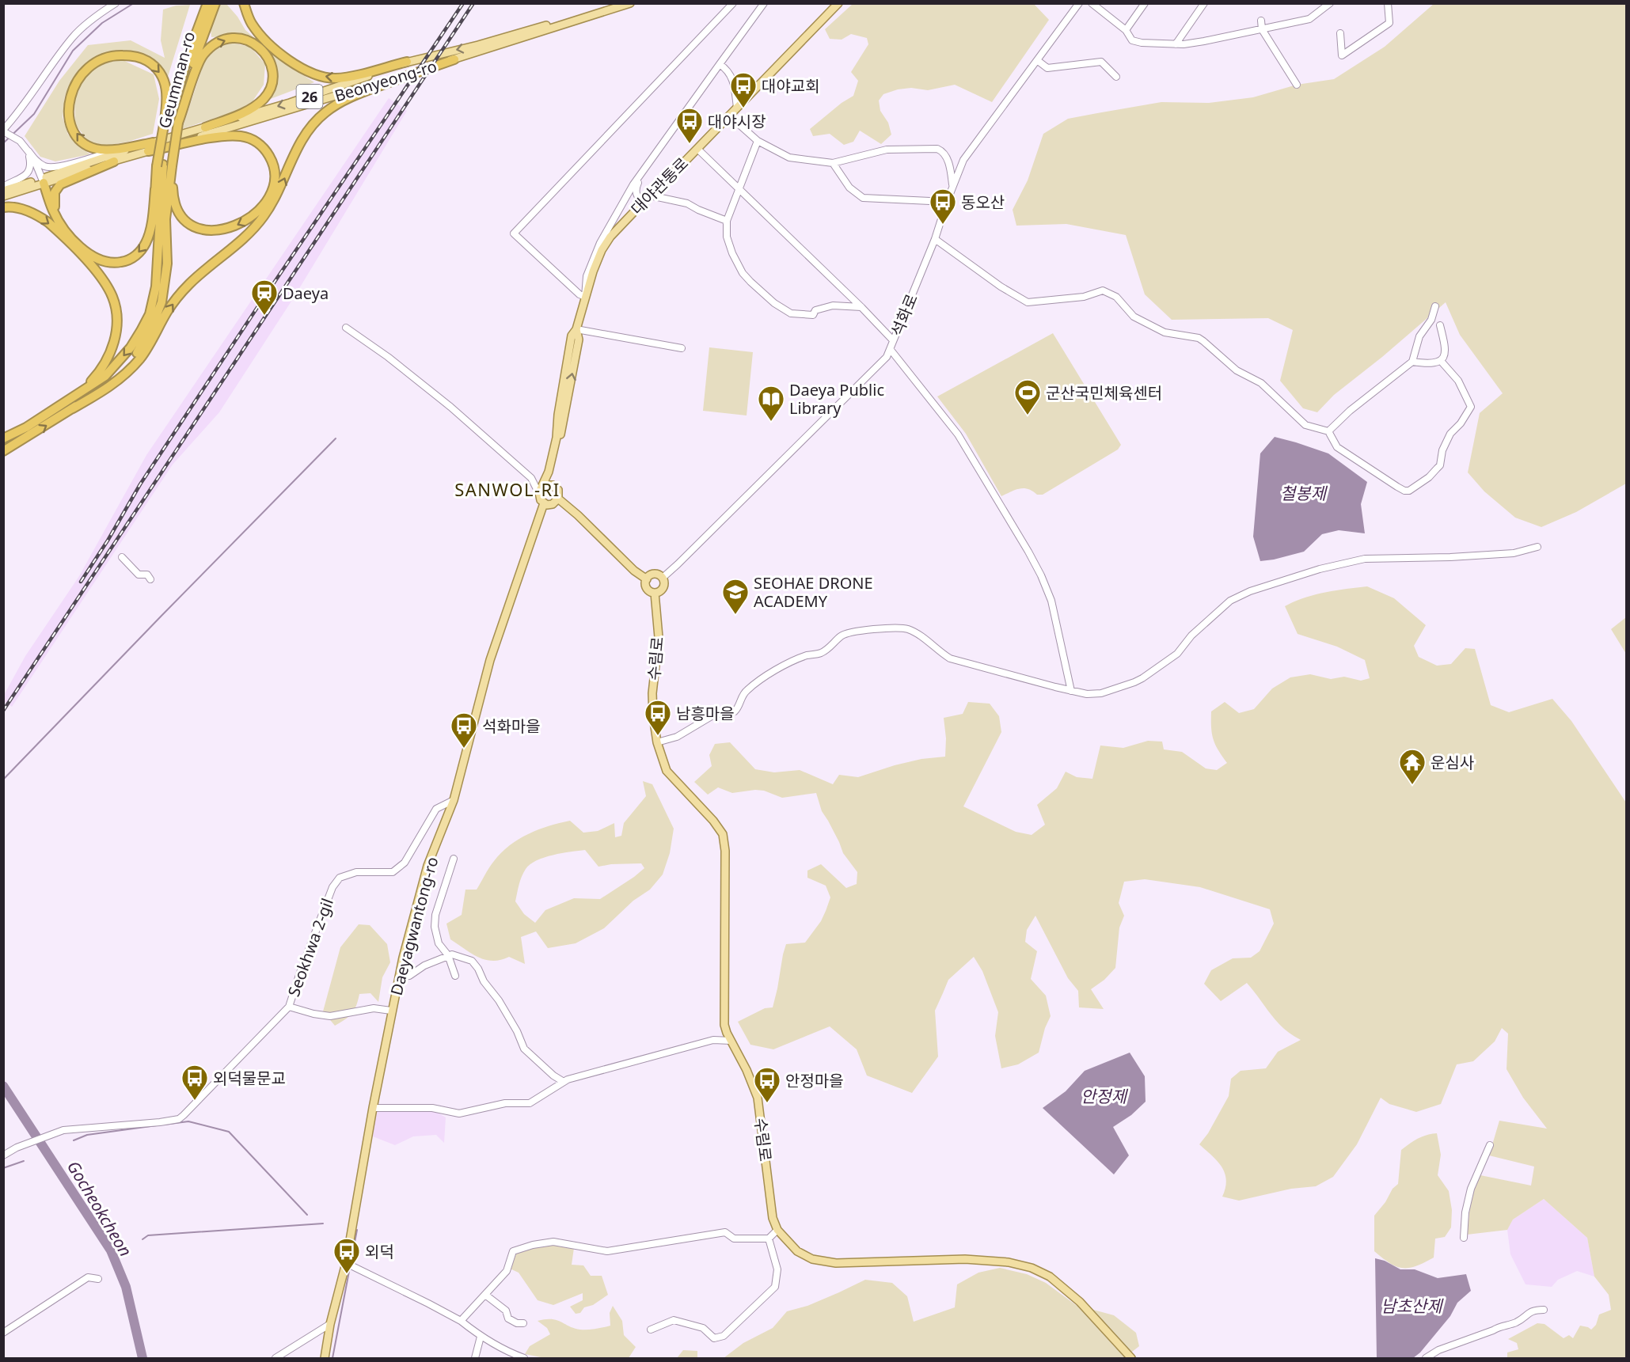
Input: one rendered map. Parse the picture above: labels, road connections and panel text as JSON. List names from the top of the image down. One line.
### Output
{"streets":{"highway":["Geumman-ro"],"main road":["Beonyeong-ro","26","대야관통로","수림로","Daeyagwantong-ro"],"street":["석화로","Seokhwa 2-gil"]},"crossings":[["석화로","수림로"],["수림로","Daeyagwantong-ro"],["Daeyagwantong-ro","Seokhwa 2-gil"]],"districts":["SANWOL-RI"],"water":["철봉제","안정제","Gocheokcheon","남초산제"],"places":{"bus stop":["대야교회","대야시장","동오산","남흥마을","석화마을","외덕물문교","안정마을","외덕"],"station":["Daeya"],"sports":["군산국민체육센터"],"library":["Daeya Public Library"],"school or university":["SEOHAE DRONE ACADEMY"],"temple":["운심사"]}}
